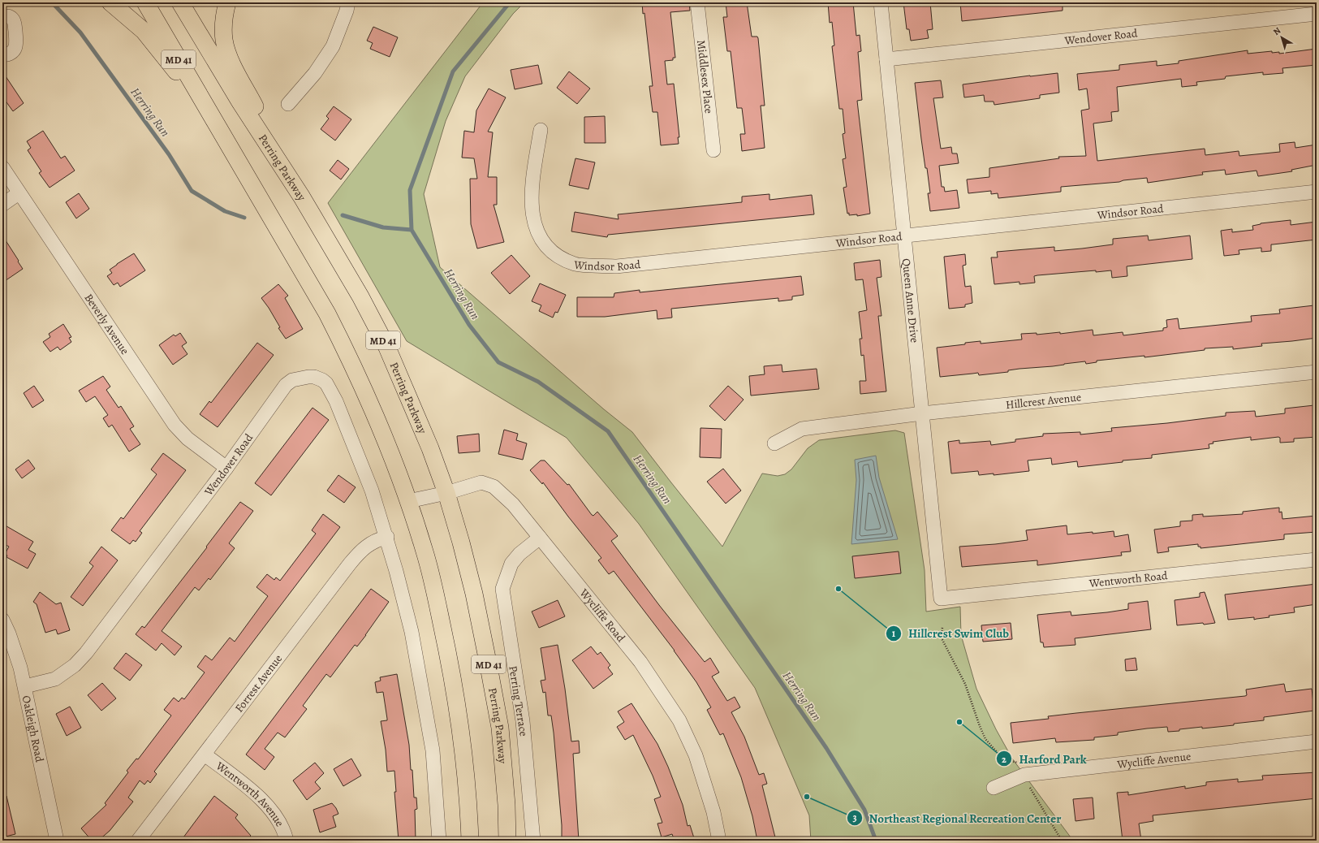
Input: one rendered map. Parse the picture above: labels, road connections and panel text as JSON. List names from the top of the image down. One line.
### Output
{"streets":{"main road":["MD 41","Perring Parkway"],"street":["Wendover Road","Middlesex Place","Windsor Road","Queen Anne Drive","Beverly Avenue","Hillcrest Avenue","Wentworth Road","Wycliffe Road","Forrest Avenue","Perring Terrace","Oakleigh Road","Wycliffe Avenue","Wentworth Avenue"]},"crossings":[["Wendover Road","Queen Anne Drive"],["Wendover Road","Beverly Avenue"],["Wendover Road","Forrest Avenue"],["Wendover Road","Oakleigh Road"],["MD 41","Wycliffe Road"],["Perring Parkway","Wycliffe Road"],["Windsor Road","Queen Anne Drive"],["Queen Anne Drive","Hillcrest Avenue"],["Queen Anne Drive","Wentworth Road"],["Wycliffe Road","Perring Terrace"],["Forrest Avenue","Wentworth Avenue"]],"water":["Herring Run"],"places":["Hillcrest Swim Club","Harford Park","Northeast Regional Recreation Center"],"north":"top left"}
